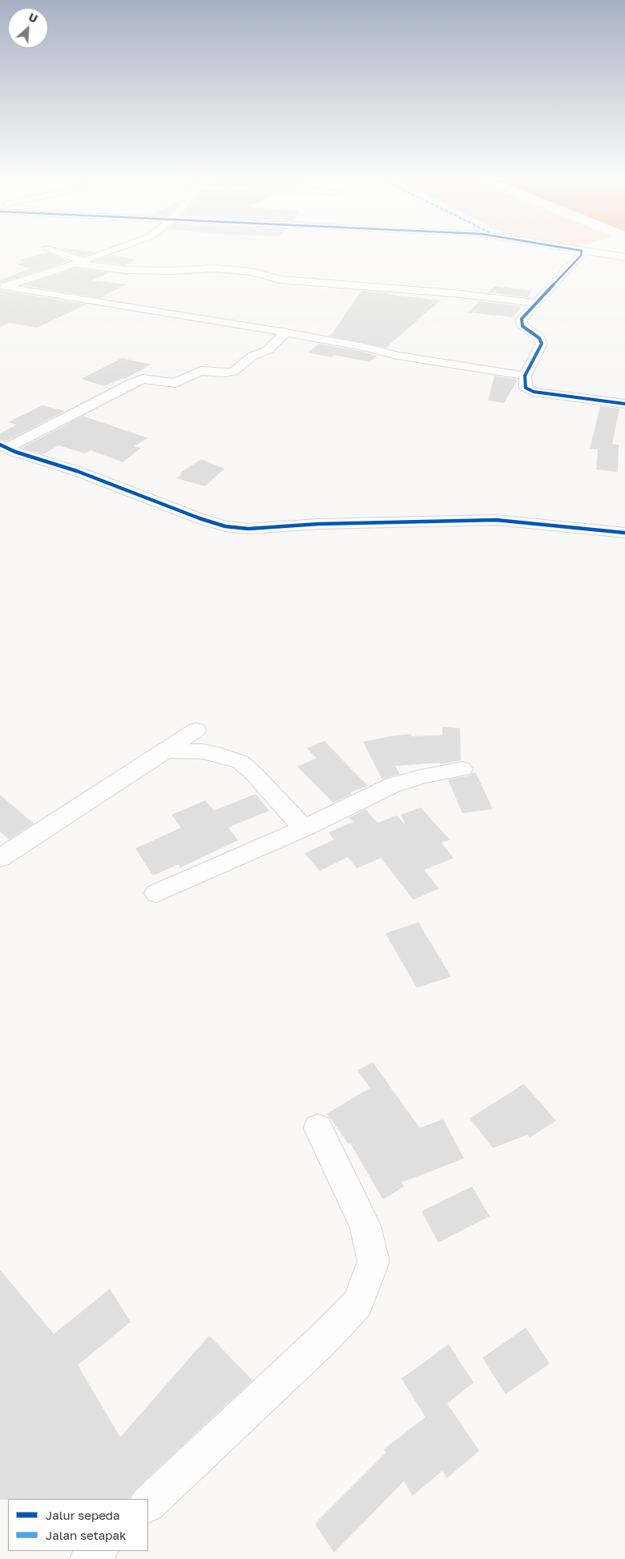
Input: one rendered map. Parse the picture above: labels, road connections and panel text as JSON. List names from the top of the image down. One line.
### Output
{"legend":["Jalur sepeda","Jalan setapak"],"north":"top right"}
